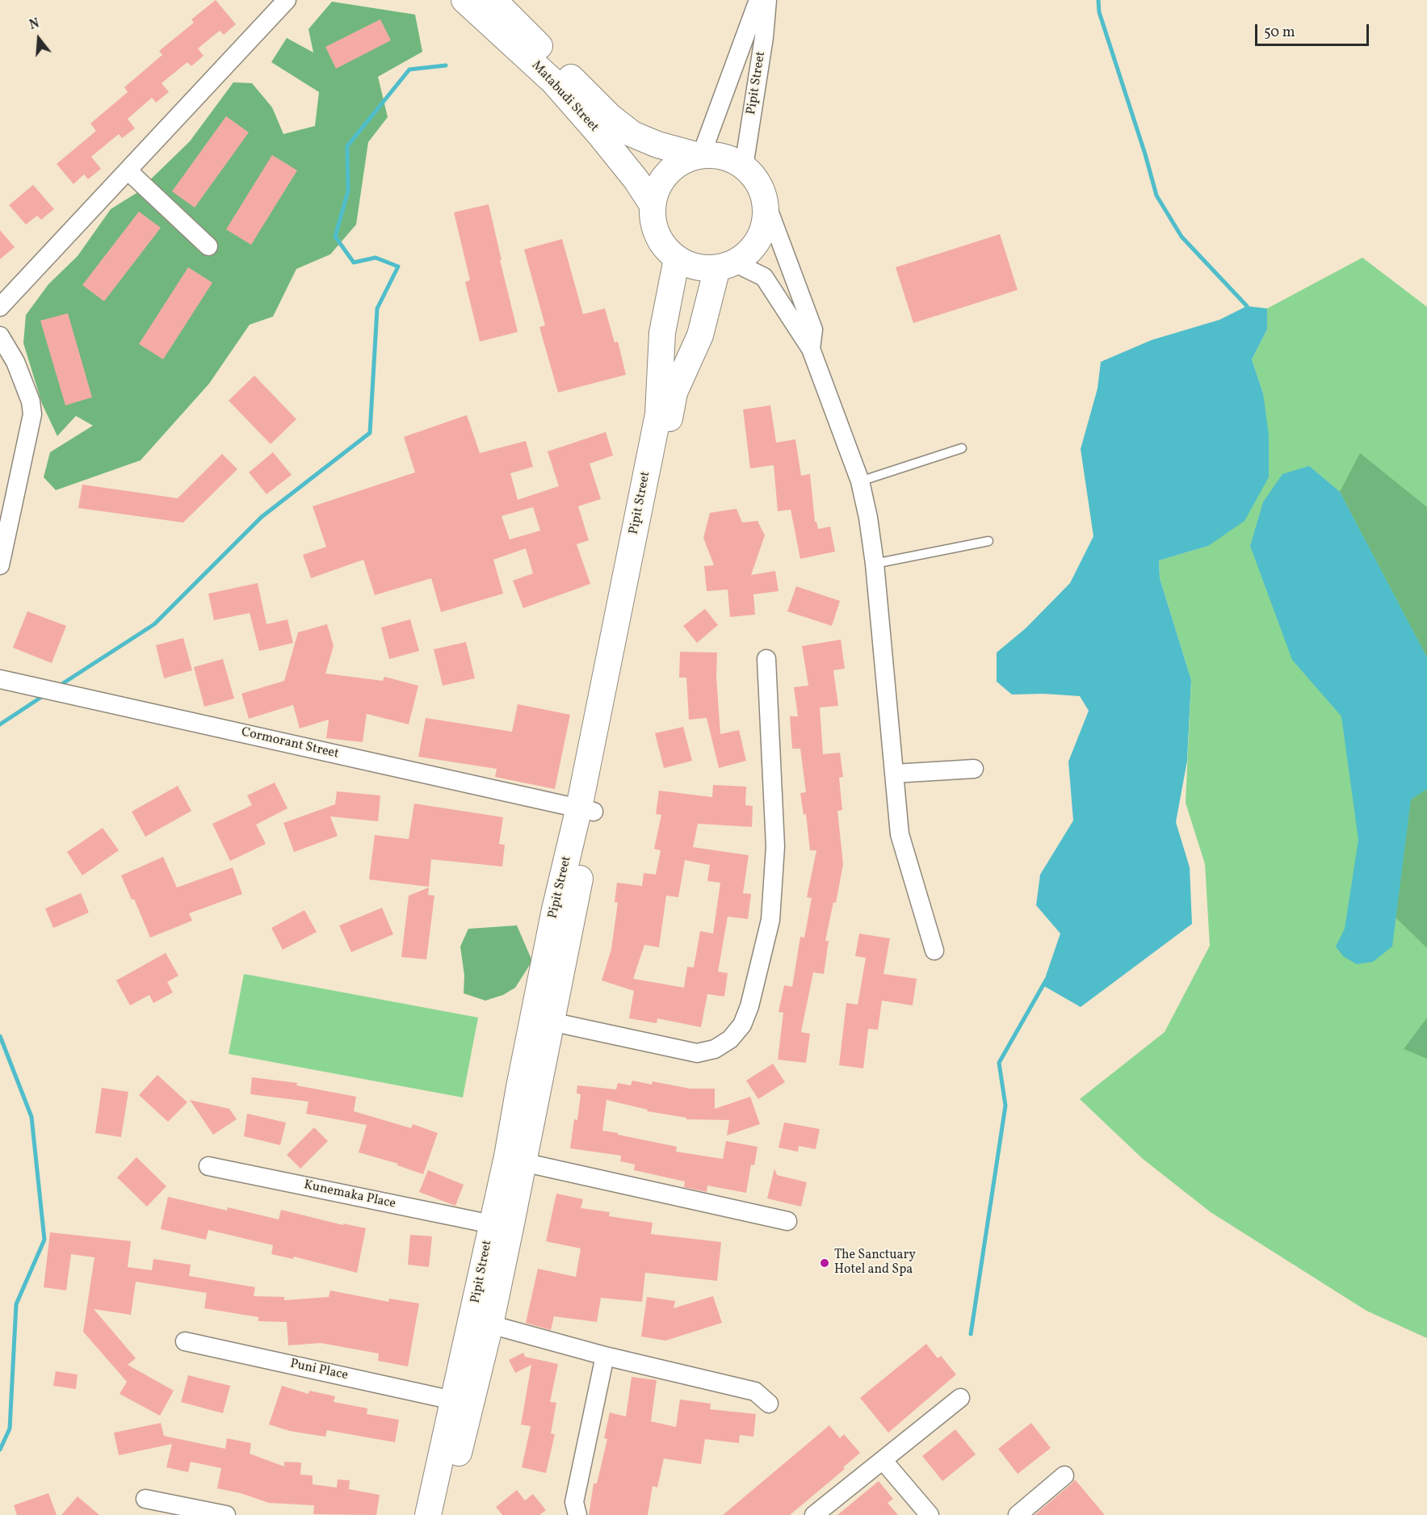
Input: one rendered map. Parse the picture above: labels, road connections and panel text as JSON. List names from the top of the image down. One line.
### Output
{"streets":{"main road":["Pipit Street","Matabudi Street"],"street":["Cormorant Street","Kunemaka Place","Puni Place"]},"crossings":[["Pipit Street","Matabudi Street"],["Pipit Street","Cormorant Street"],["Pipit Street","Kunemaka Place"],["Pipit Street","Puni Place"]],"places":["The Sanctuary Hotel and Spa"],"scale_bar":"50 m","north":"top"}
